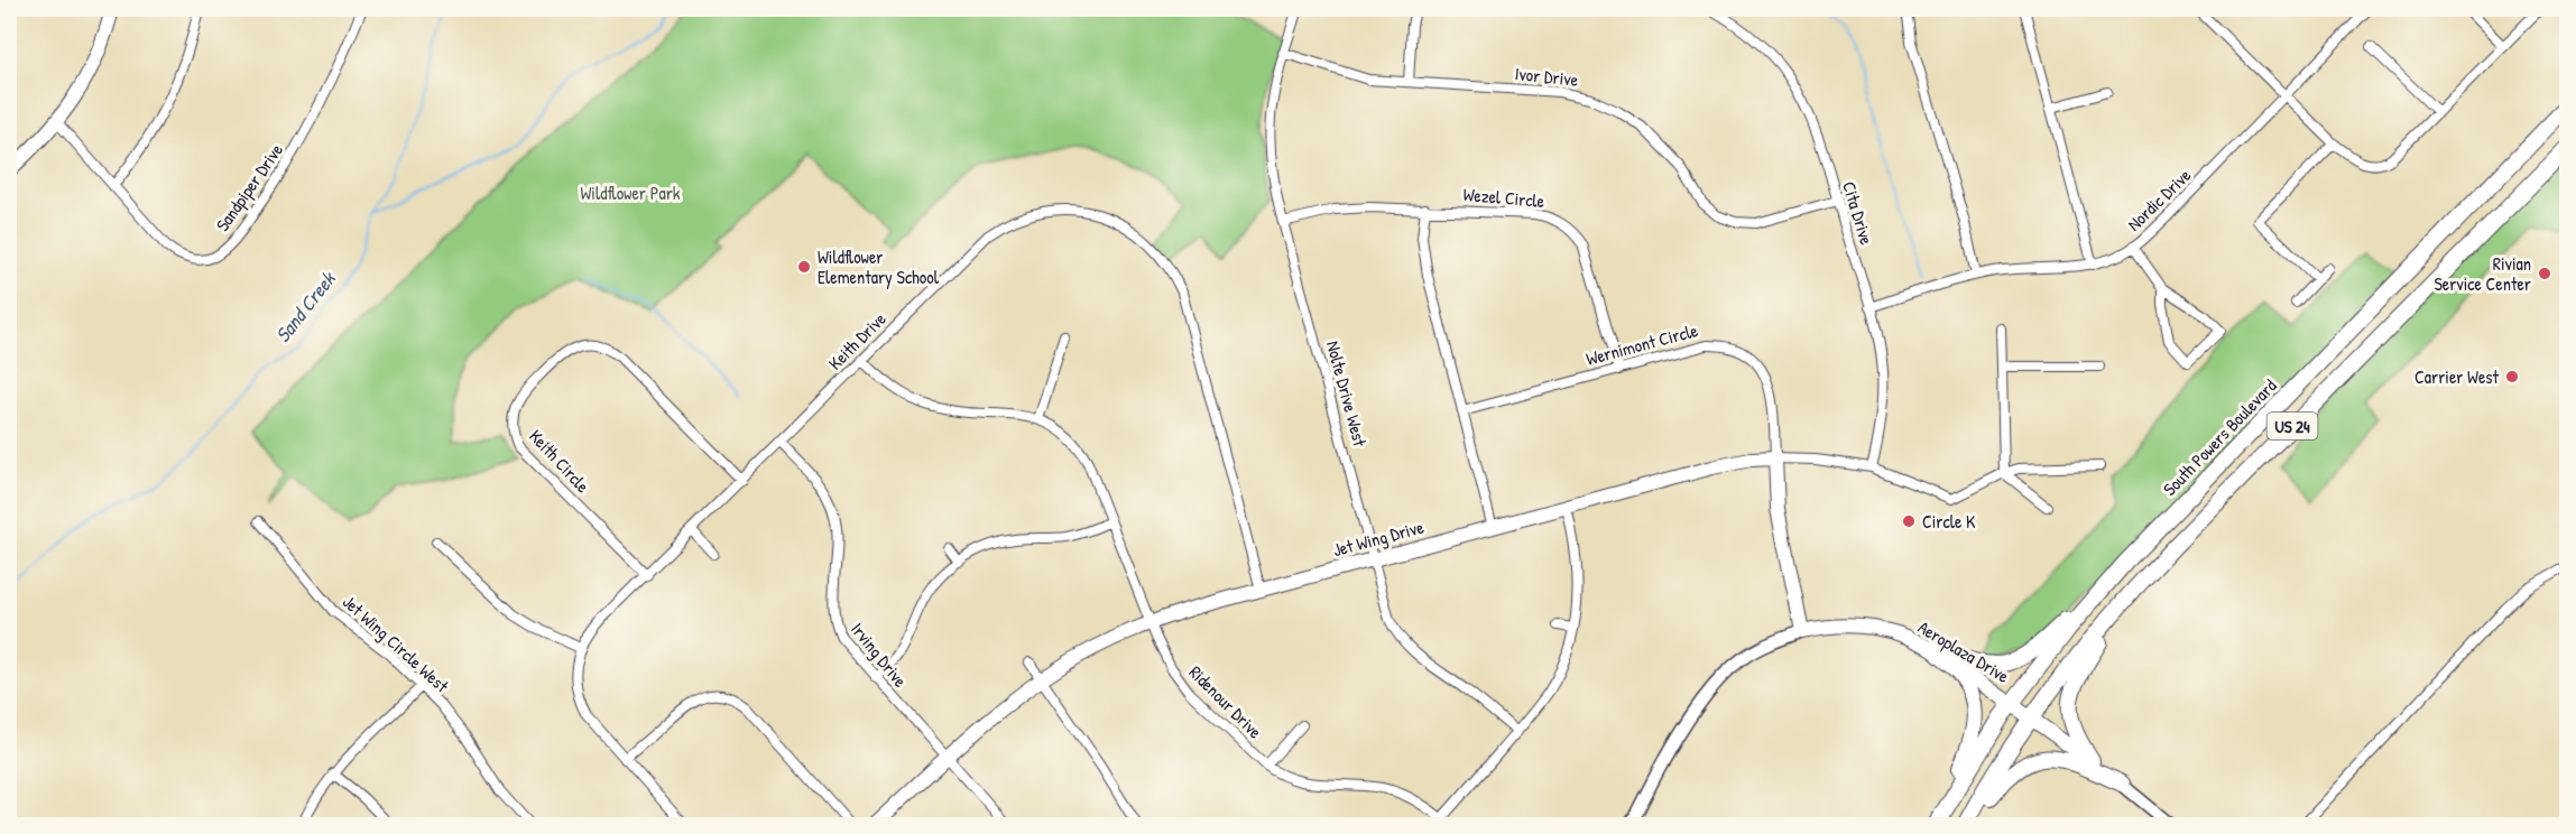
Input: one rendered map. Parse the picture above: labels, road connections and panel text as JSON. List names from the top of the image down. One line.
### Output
{"streets":{"highway":["US 24","South Powers Boulevard"],"main road":["Wernimont Circle","Jet Wing Drive","Aeroplaza Drive"],"street":["Ivor Drive","Sandpiper Drive","Wezel Circle","Nordic Drive","Cita Drive","Keith Drive","Nolte Drive West","Keith Circle","Jet Wing Circle West","Irving Drive","Ridenour Drive"]},"crossings":[["Ivor Drive","Cita Drive"],["Ivor Drive","Nolte Drive West"],["Wezel Circle","Wernimont Circle"],["Wezel Circle","Nolte Drive West"],["Nordic Drive","Cita Drive"],["Cita Drive","Jet Wing Drive"],["Keith Drive","Keith Circle"],["Keith Drive","Jet Wing Drive"],["Keith Drive","Irving Drive"],["Keith Drive","Ridenour Drive"],["Wernimont Circle","Jet Wing Drive"],["Wernimont Circle","Aeroplaza Drive"],["Nolte Drive West","Jet Wing Drive"],["US 24","Aeroplaza Drive"],["South Powers Boulevard","Aeroplaza Drive"],["Jet Wing Drive","Irving Drive"],["Jet Wing Drive","Ridenour Drive"]],"water":["Sand Creek"],"parks":["Wildflower Park"],"places":["Wildflower Elementary School","Rivian Service Center","Carrier West","Circle K"]}
